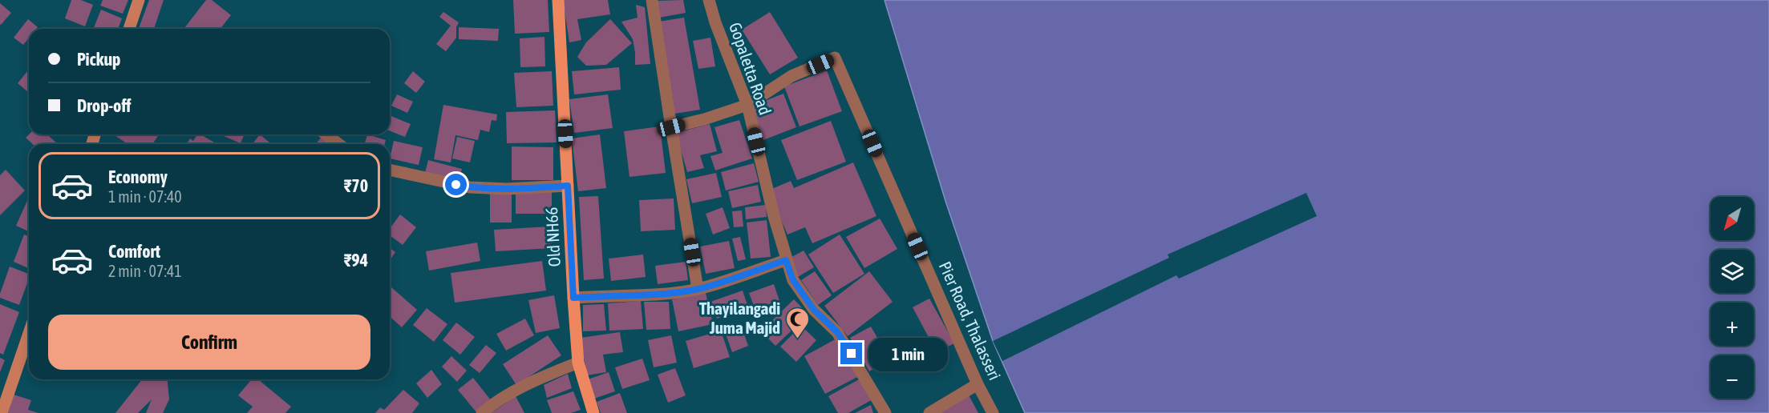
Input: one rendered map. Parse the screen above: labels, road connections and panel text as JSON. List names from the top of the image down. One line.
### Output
{"streets":{"main road":["Old NH66"],"street":["Gopaletta Road","Pier Road, Thalasseri"]},"crossings":[["Gopaletta Road","Pier Road, Thalasseri"]],"places":{"mosque":["Thayilangadi Juma Majid"]},"north":"bottom left","page":{"banner":["Pickup","Drop-off"],"list":[{"name":"Economy","note":"1 min · 07:40","value":"₹70"},{"name":"Comfort","note":"2 min · 07:41","value":"₹94"}],"map_buttons":["+","−"],"buttons":"Confirm","bubble":"1 min"}}
